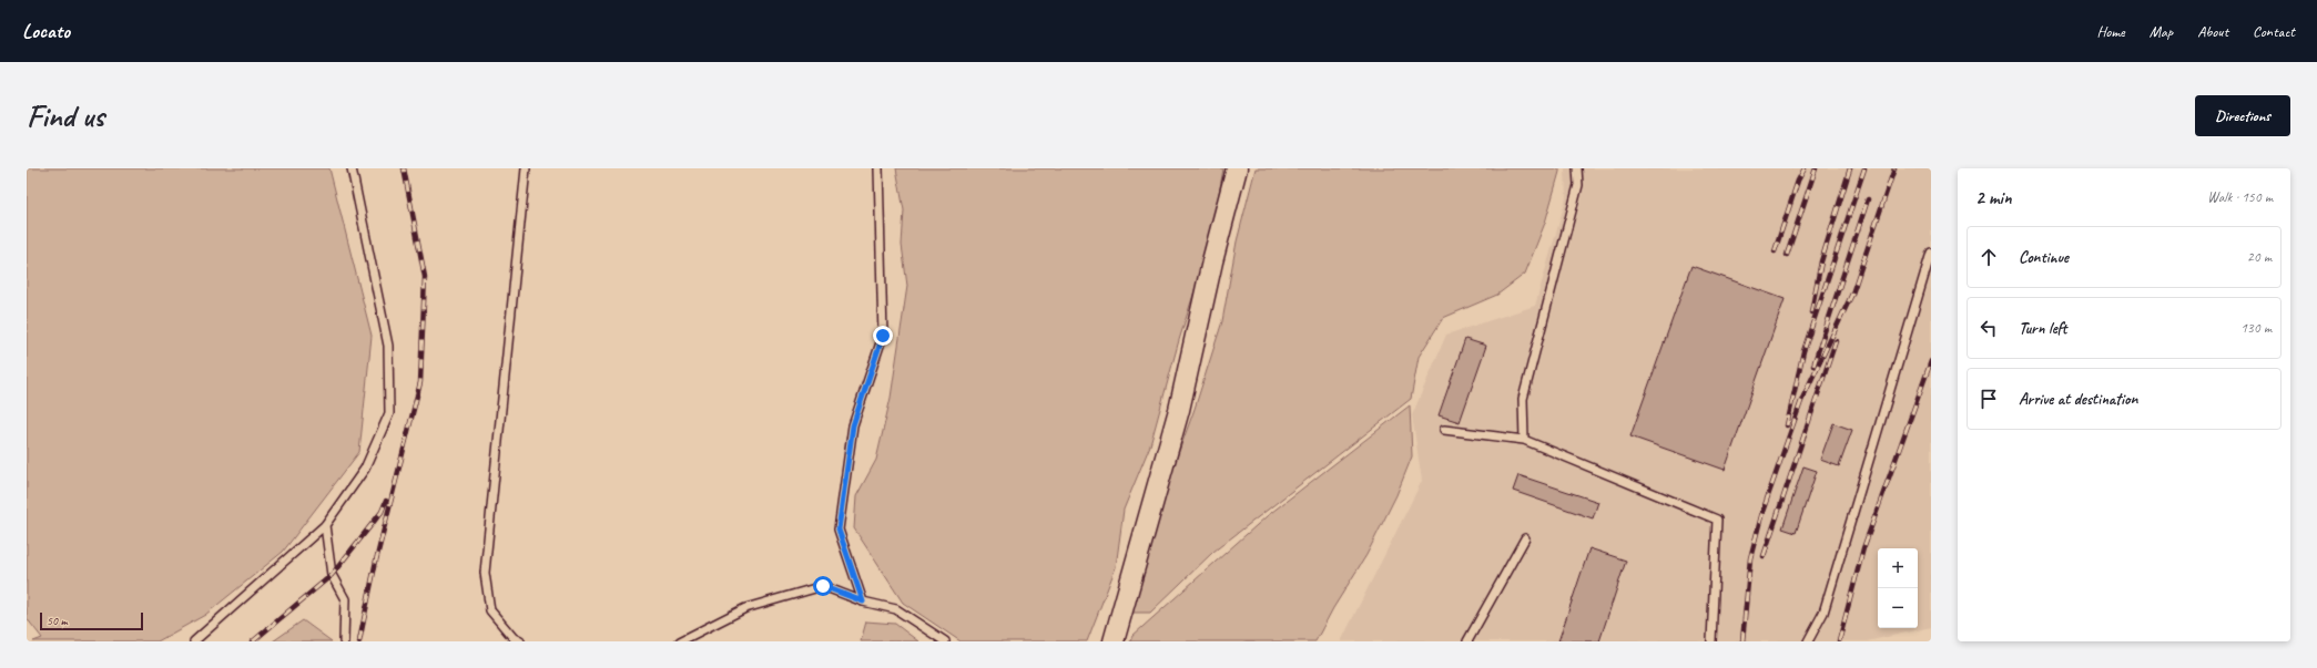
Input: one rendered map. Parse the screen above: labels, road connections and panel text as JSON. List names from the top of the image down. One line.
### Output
{"scale_bar":"50 m","page":{"header":"Locato","nav":["Home","Map","About","Contact"],"buttons":"Directions","title":"Find us","heading":["2 min","Walk · 150 m"],"list":[["Continue","20 m"],["Turn left","130 m"],"Arrive at destination"],"map_buttons":["+","−"],"scale":"50 m"}}
